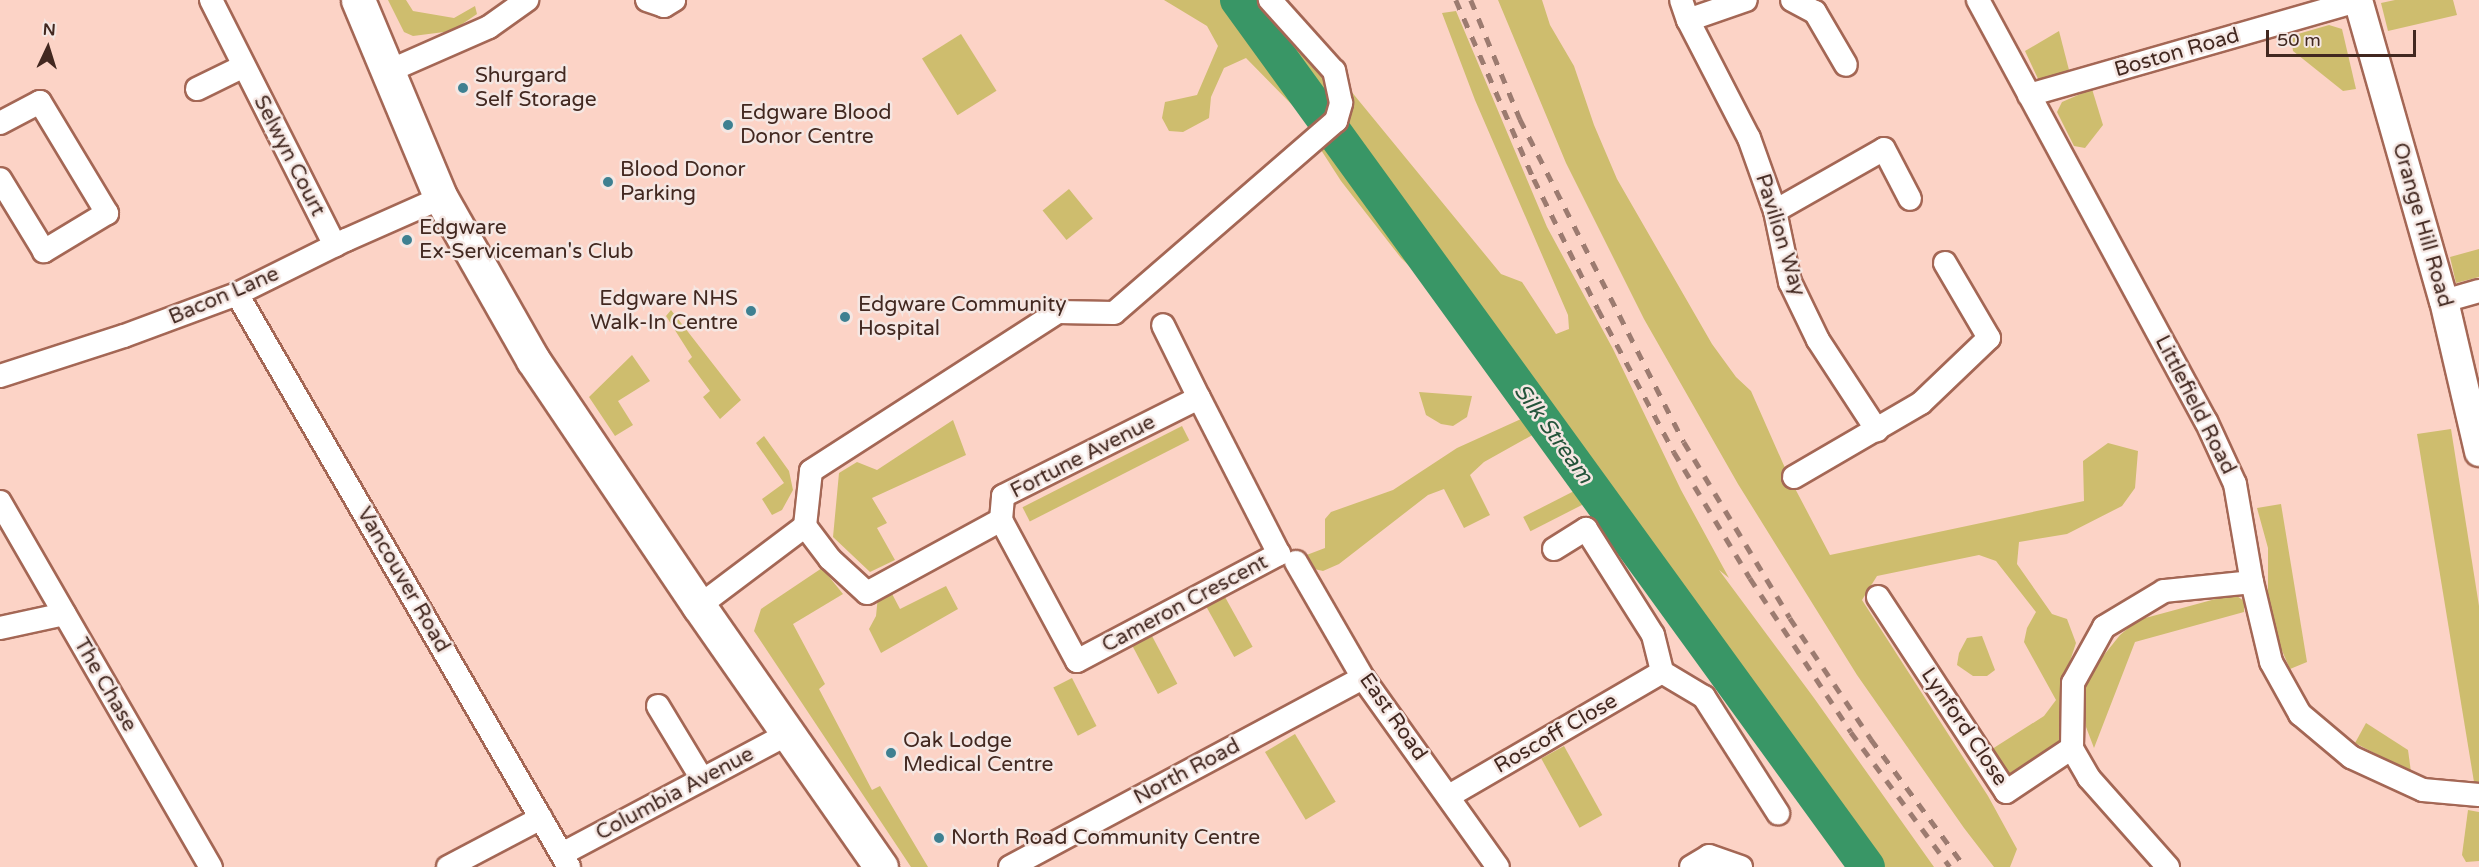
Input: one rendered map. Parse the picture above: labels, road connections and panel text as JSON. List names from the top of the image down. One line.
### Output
{"streets":{"street":["Boston Road","Selwyn Court","Orange Hill Road","Pavilion Way","Bacon Lane","Littlefield Road","Fortune Avenue","Vancouver Road","Cameron Crescent","The Chase","East Road","Lynford Close","Roscoff Close","North Road","Columbia Avenue"]},"crossings":[["Boston Road","Orange Hill Road"],["Boston Road","Littlefield Road"],["Selwyn Court","Bacon Lane"],["Bacon Lane","Vancouver Road"],["Fortune Avenue","Cameron Crescent"],["Vancouver Road","Columbia Avenue"],["East Road","Roscoff Close"],["East Road","North Road"]],"water":["Silk Stream"],"places":["Shurgard Self Storage","Edgware Blood Donor Centre","Blood Donor Parking","Edgware Ex-Serviceman's Club","Edgware NHS Walk-In Centre","Edgware Community Hospital","Oak Lodge Medical Centre","North Road Community Centre"],"scale_bar":"50 m","north":"top"}
